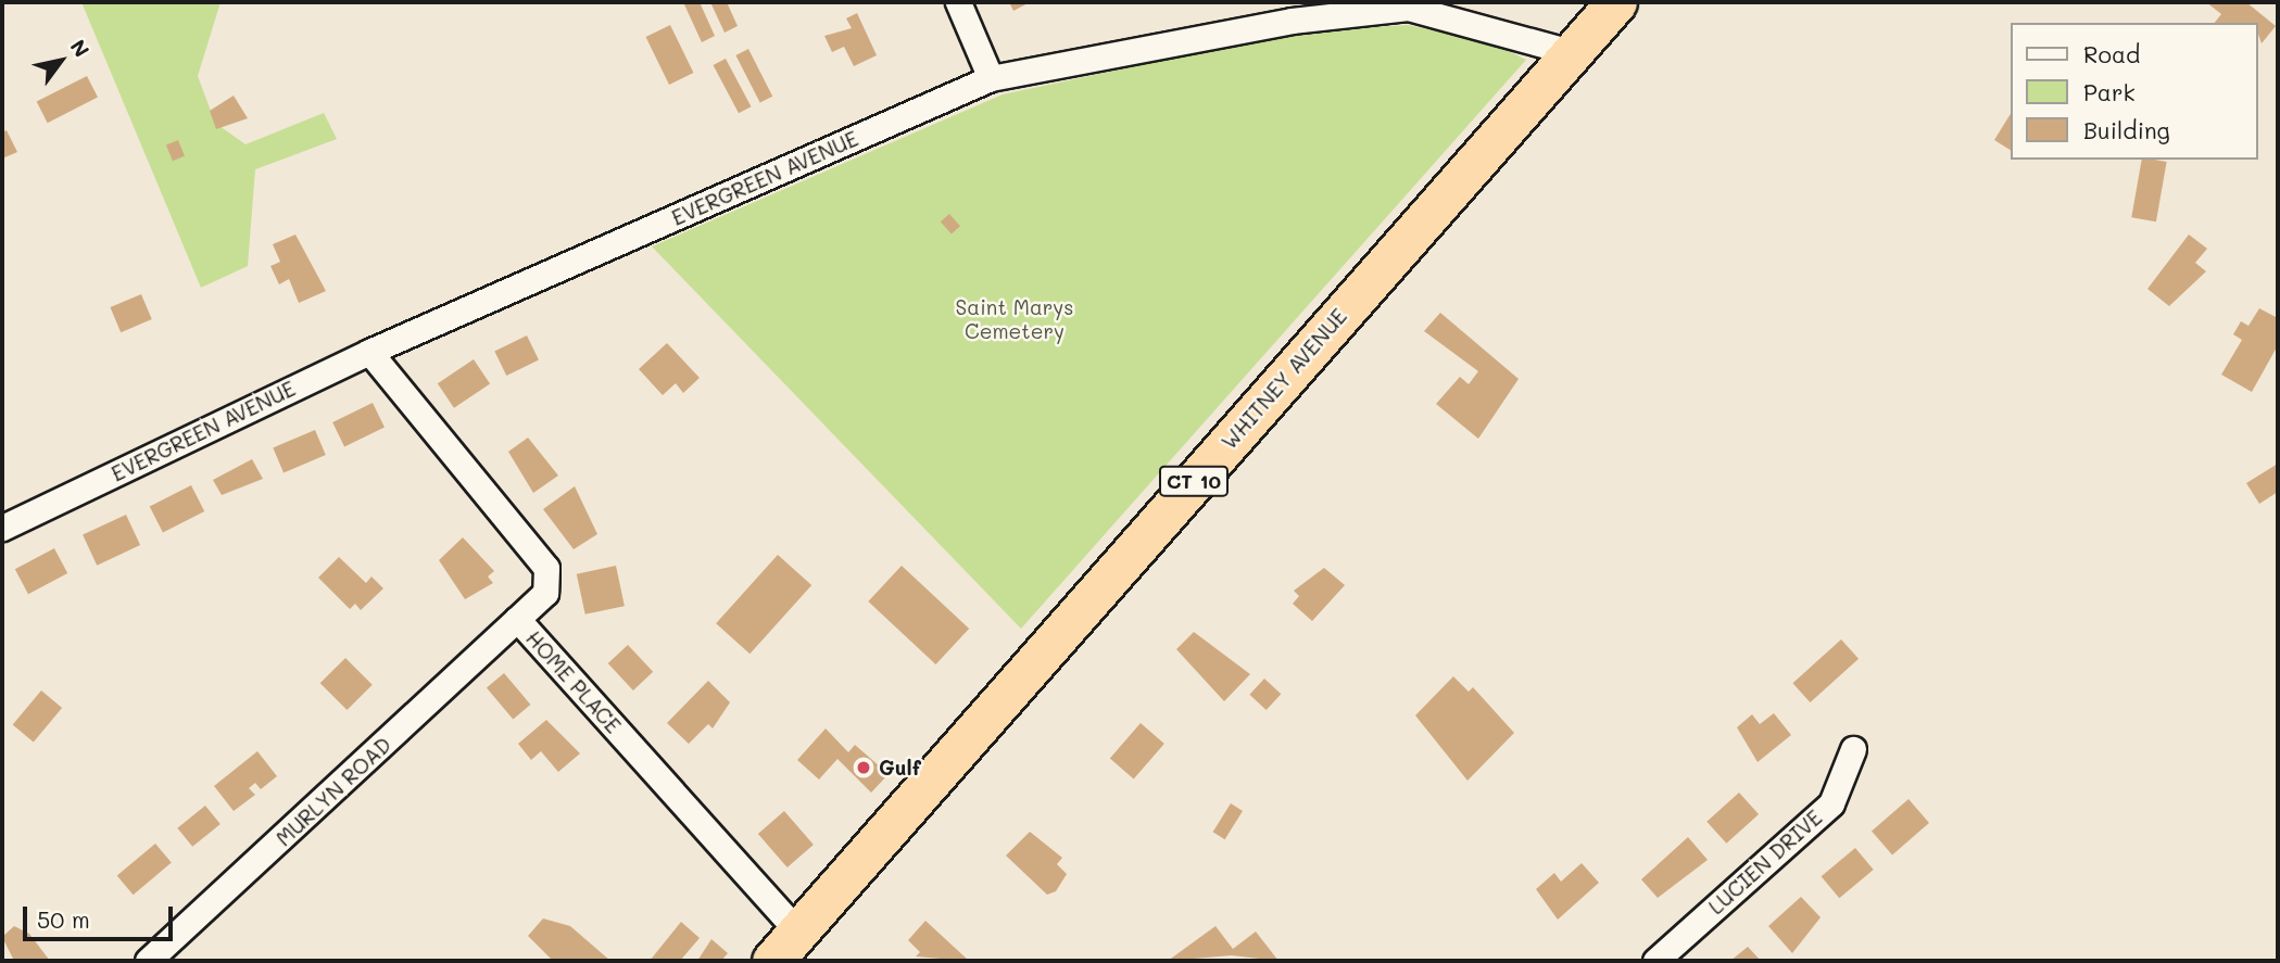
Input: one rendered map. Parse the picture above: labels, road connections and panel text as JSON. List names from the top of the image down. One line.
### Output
{"streets":{"highway":["WHITNEY AVENUE","CT 10"],"street":["EVERGREEN AVENUE","HOME PLACE","MURLYN ROAD","LUCIEN DRIVE"]},"crossings":[["EVERGREEN AVENUE","WHITNEY AVENUE"],["EVERGREEN AVENUE","HOME PLACE"],["WHITNEY AVENUE","HOME PLACE"],["HOME PLACE","MURLYN ROAD"]],"parks":["Saint Marys Cemetery"],"places":["Gulf"],"legend":["Road","Park","Building"],"scale_bar":"50 m","north":"top right"}
